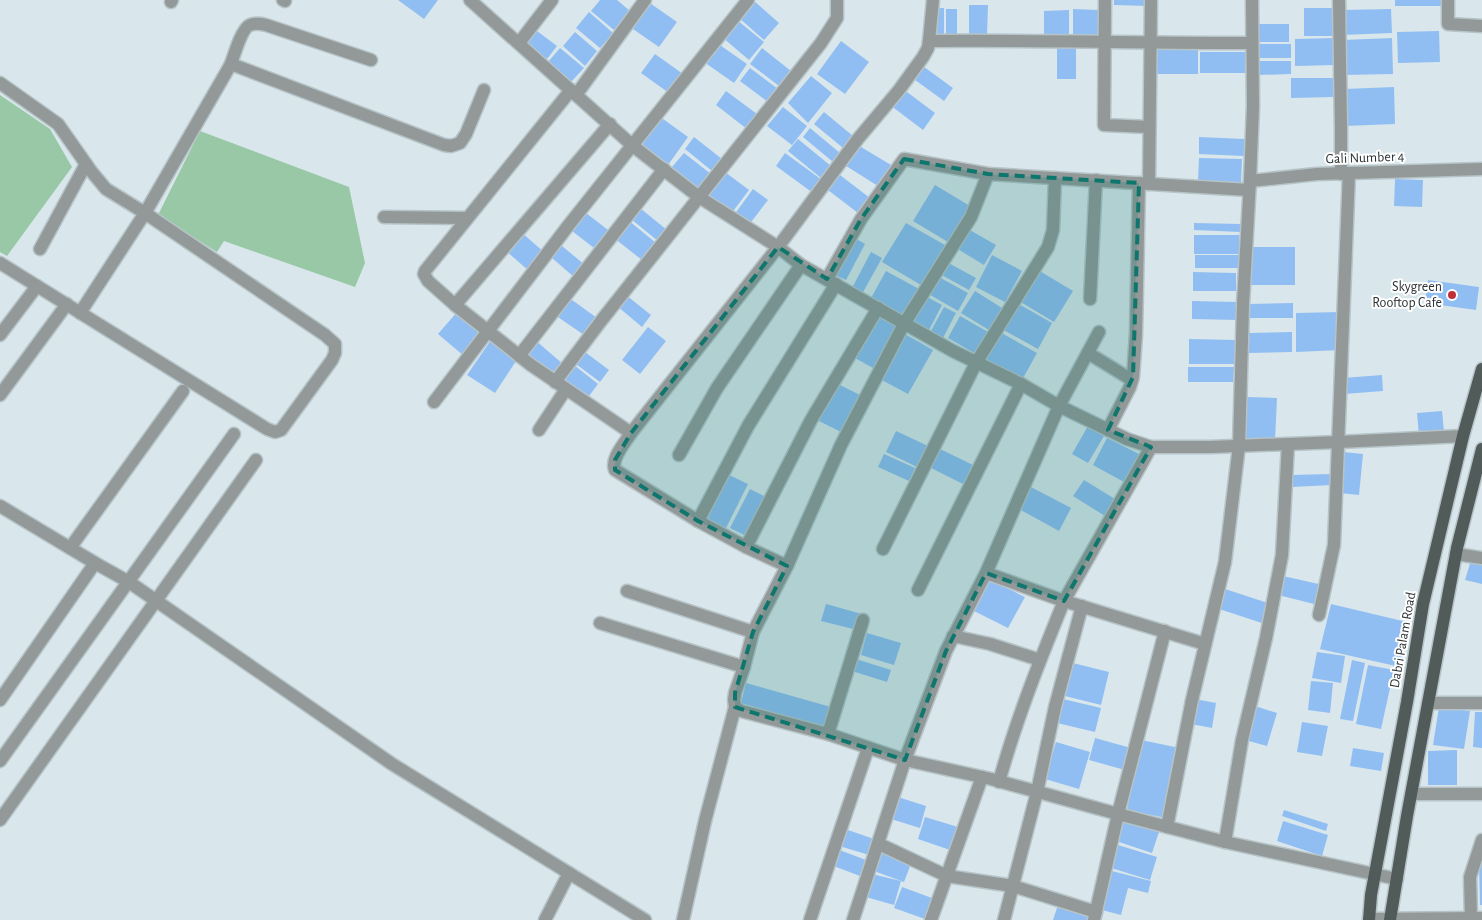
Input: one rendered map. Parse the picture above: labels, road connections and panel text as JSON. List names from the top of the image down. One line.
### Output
{"streets":{"main road":["Dabri Palam Road"],"street":["Gali Number 4"]},"places":["Skygreen Rooftop Cafe"]}
